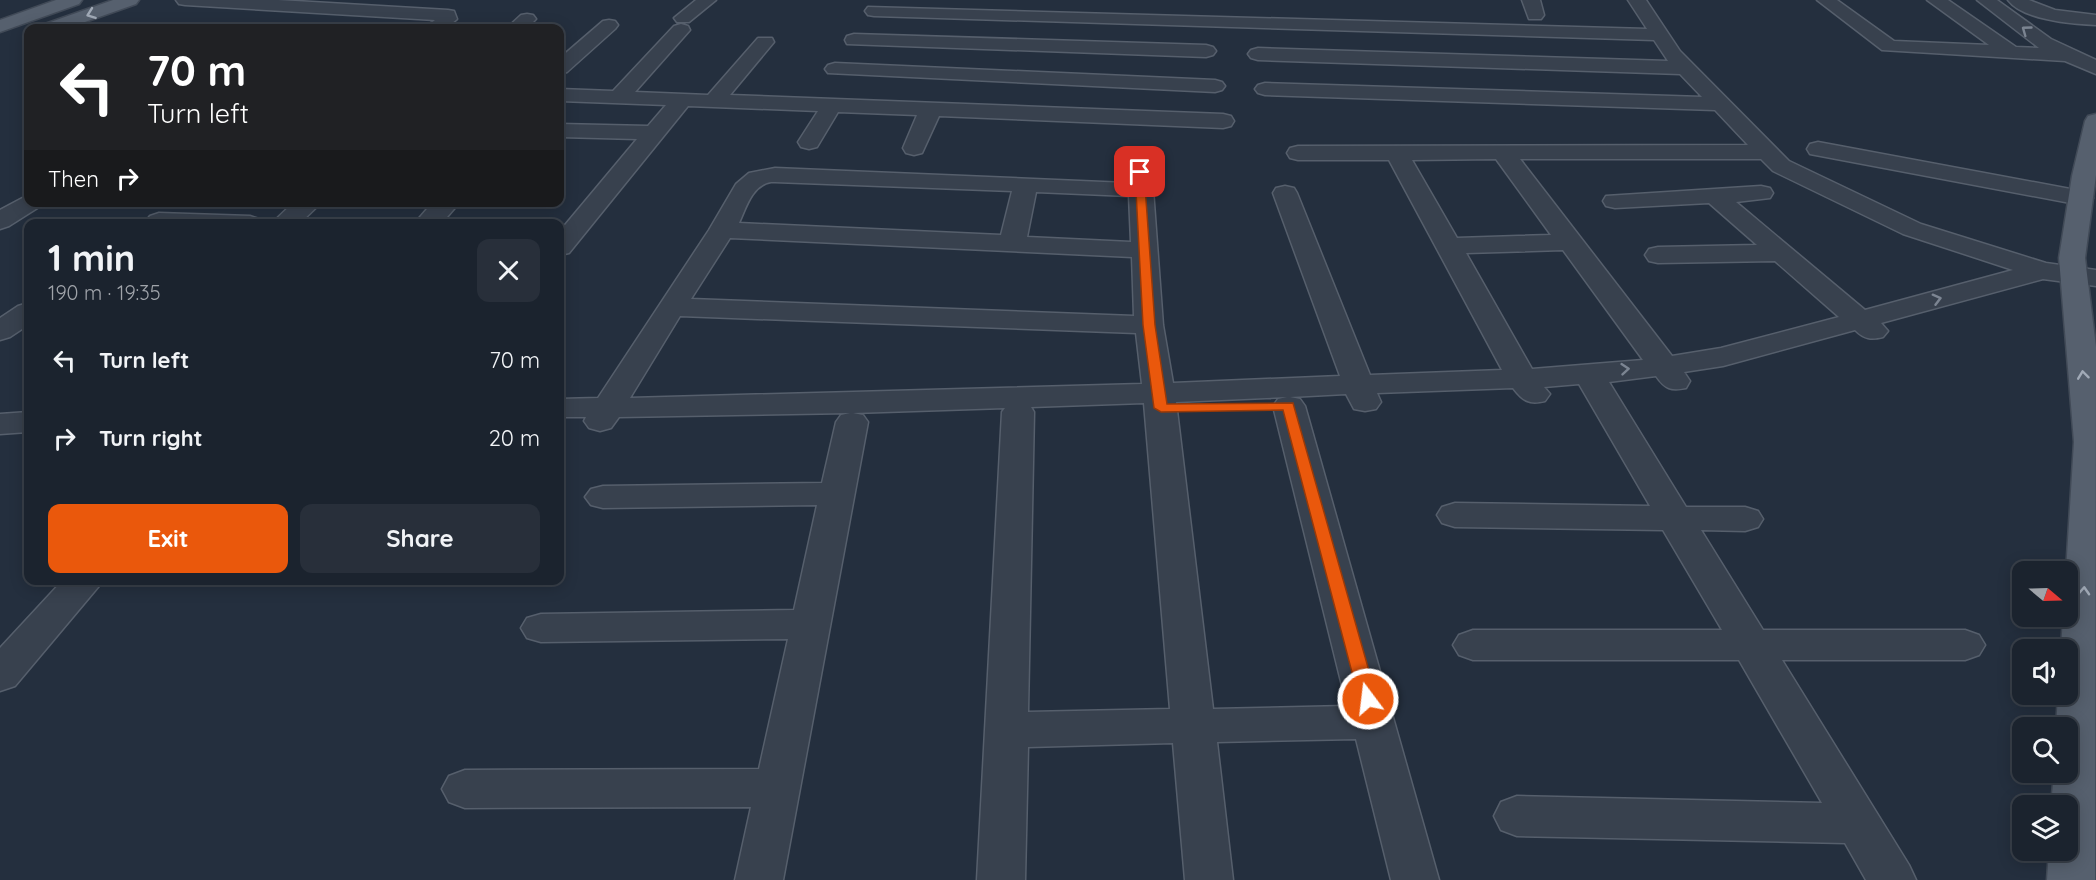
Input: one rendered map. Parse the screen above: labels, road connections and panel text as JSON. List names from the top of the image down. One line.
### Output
{"north":"right","page":{"turn":["70 m","Turn left"],"then":"Then","heading":["1 min","190 m · 19:35"],"list":[{"name":"Turn left","value":"70 m"},{"name":"Turn right","value":"20 m"}],"buttons":["Exit","Share"]}}
